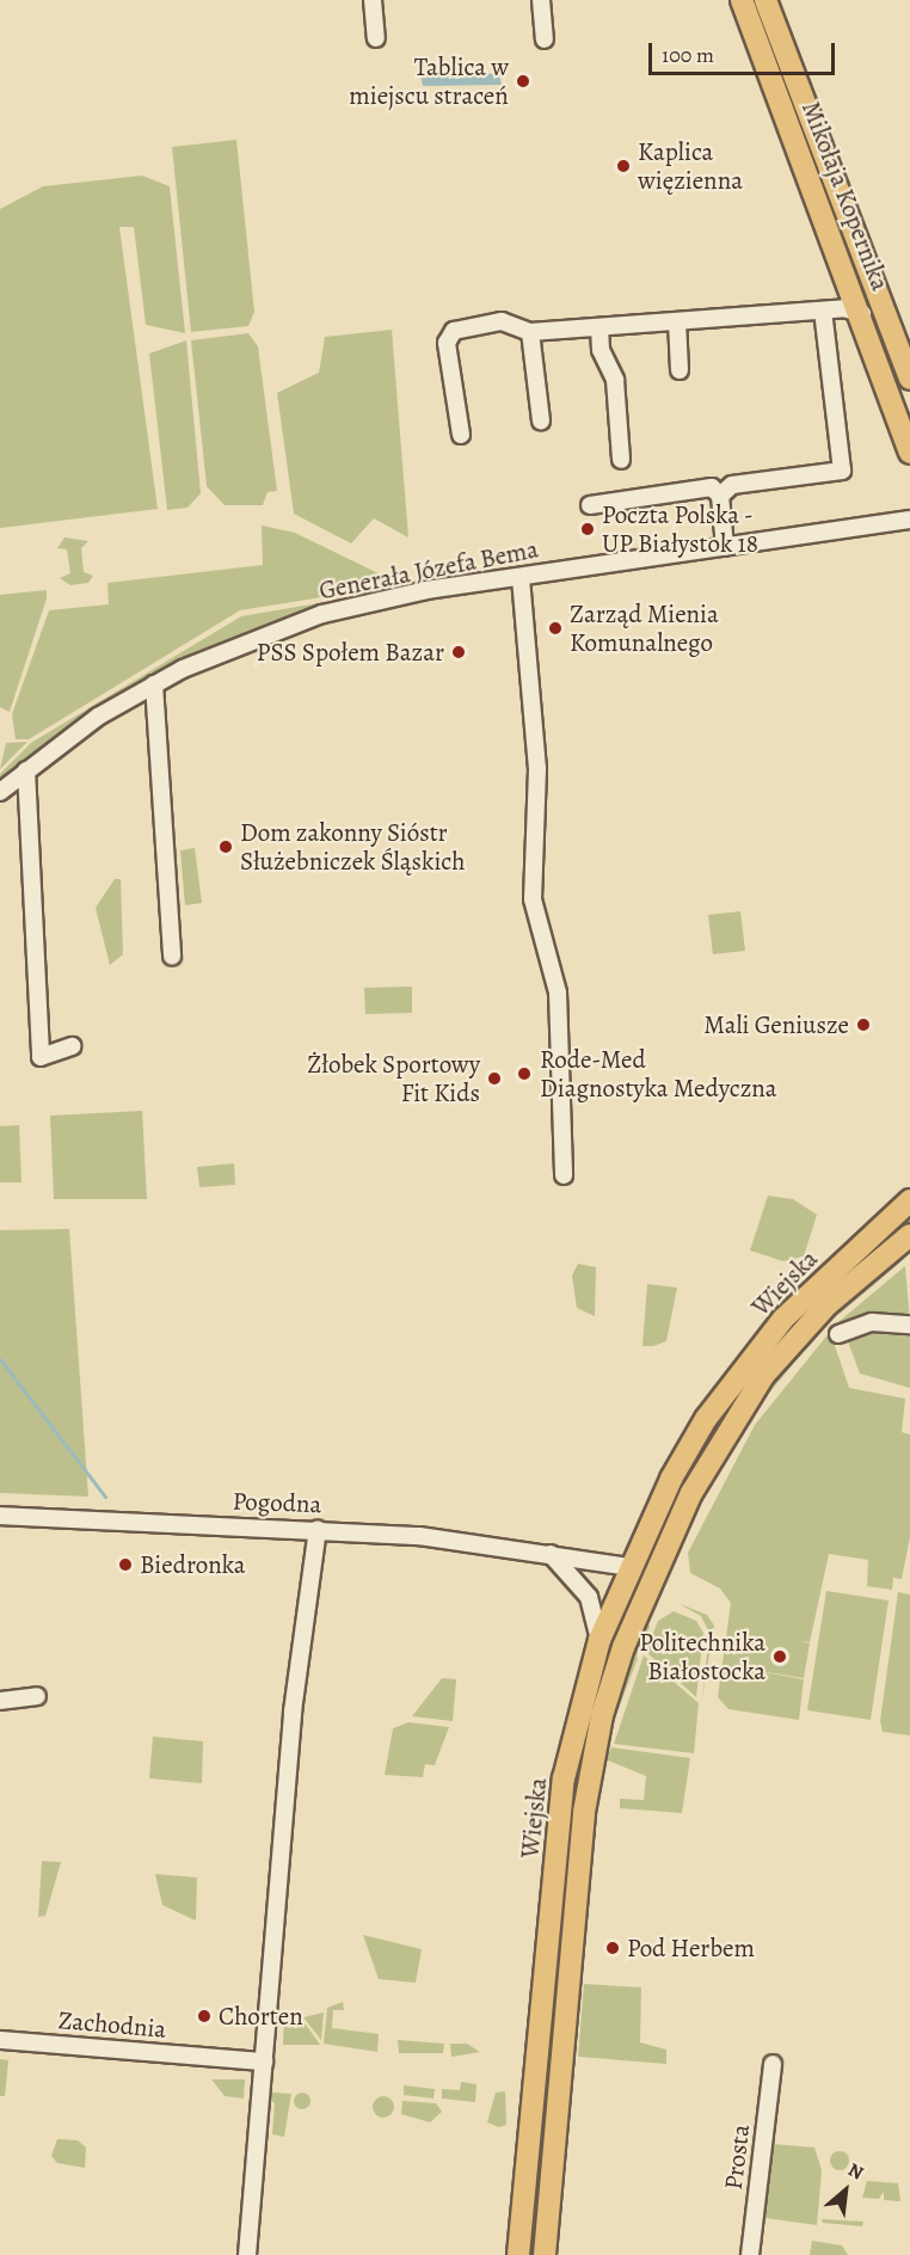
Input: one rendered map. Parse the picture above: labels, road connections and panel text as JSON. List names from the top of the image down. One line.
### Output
{"streets":{"main road":["Mikołaja Kopernika","Wiejska"],"street":["Generała Józefa Bema","Pogodna","Zachodnia","Prosta"]},"crossings":[["Wiejska","Pogodna"]],"places":["Tablica w miejscu straceń","Kaplica więzienna","Poczta Polska - UP Białystok 18","Zarząd Mienia Komunalnego","PSS Społem Bazar","Dom zakonny Sióstr Służebniczek Śląskich","Mali Geniusze","Rode-Med Diagnostyka Medyczna","Żłobek Sportowy Fit Kids","Biedronka","Politechnika Białostocka","Pod Herbem","Chorten"],"scale_bar":"100 m","north":"top right"}
